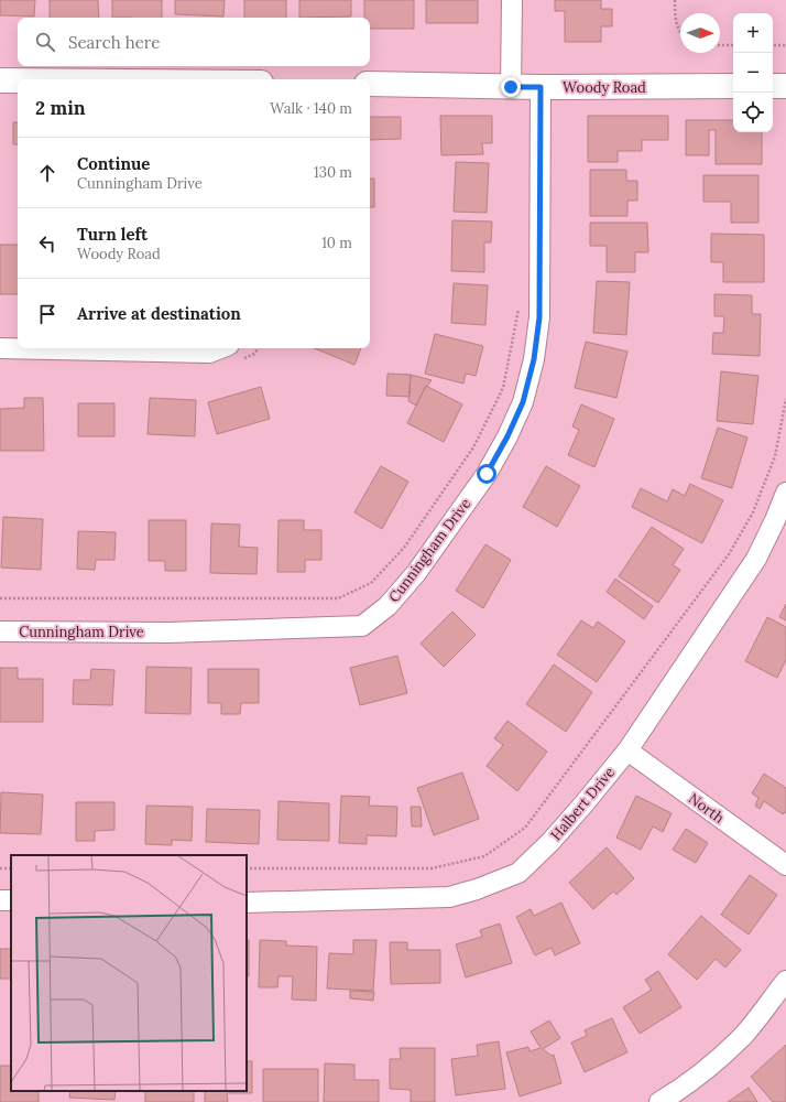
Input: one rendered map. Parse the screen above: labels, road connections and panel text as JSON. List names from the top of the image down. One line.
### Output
{"streets":{"street":["Woody Road","Cunningham Drive","Halbert Drive","North"]},"crossings":[["Woody Road","Cunningham Drive"],["Halbert Drive","North"]],"north":"right","page":{"map_buttons":["+","−"],"search":"Search here","heading":["2 min","Walk · 140 m"],"list":[["Continue","Cunningham Drive","130 m"],["Turn left","Woody Road","10 m"],"Arrive at destination"]}}
